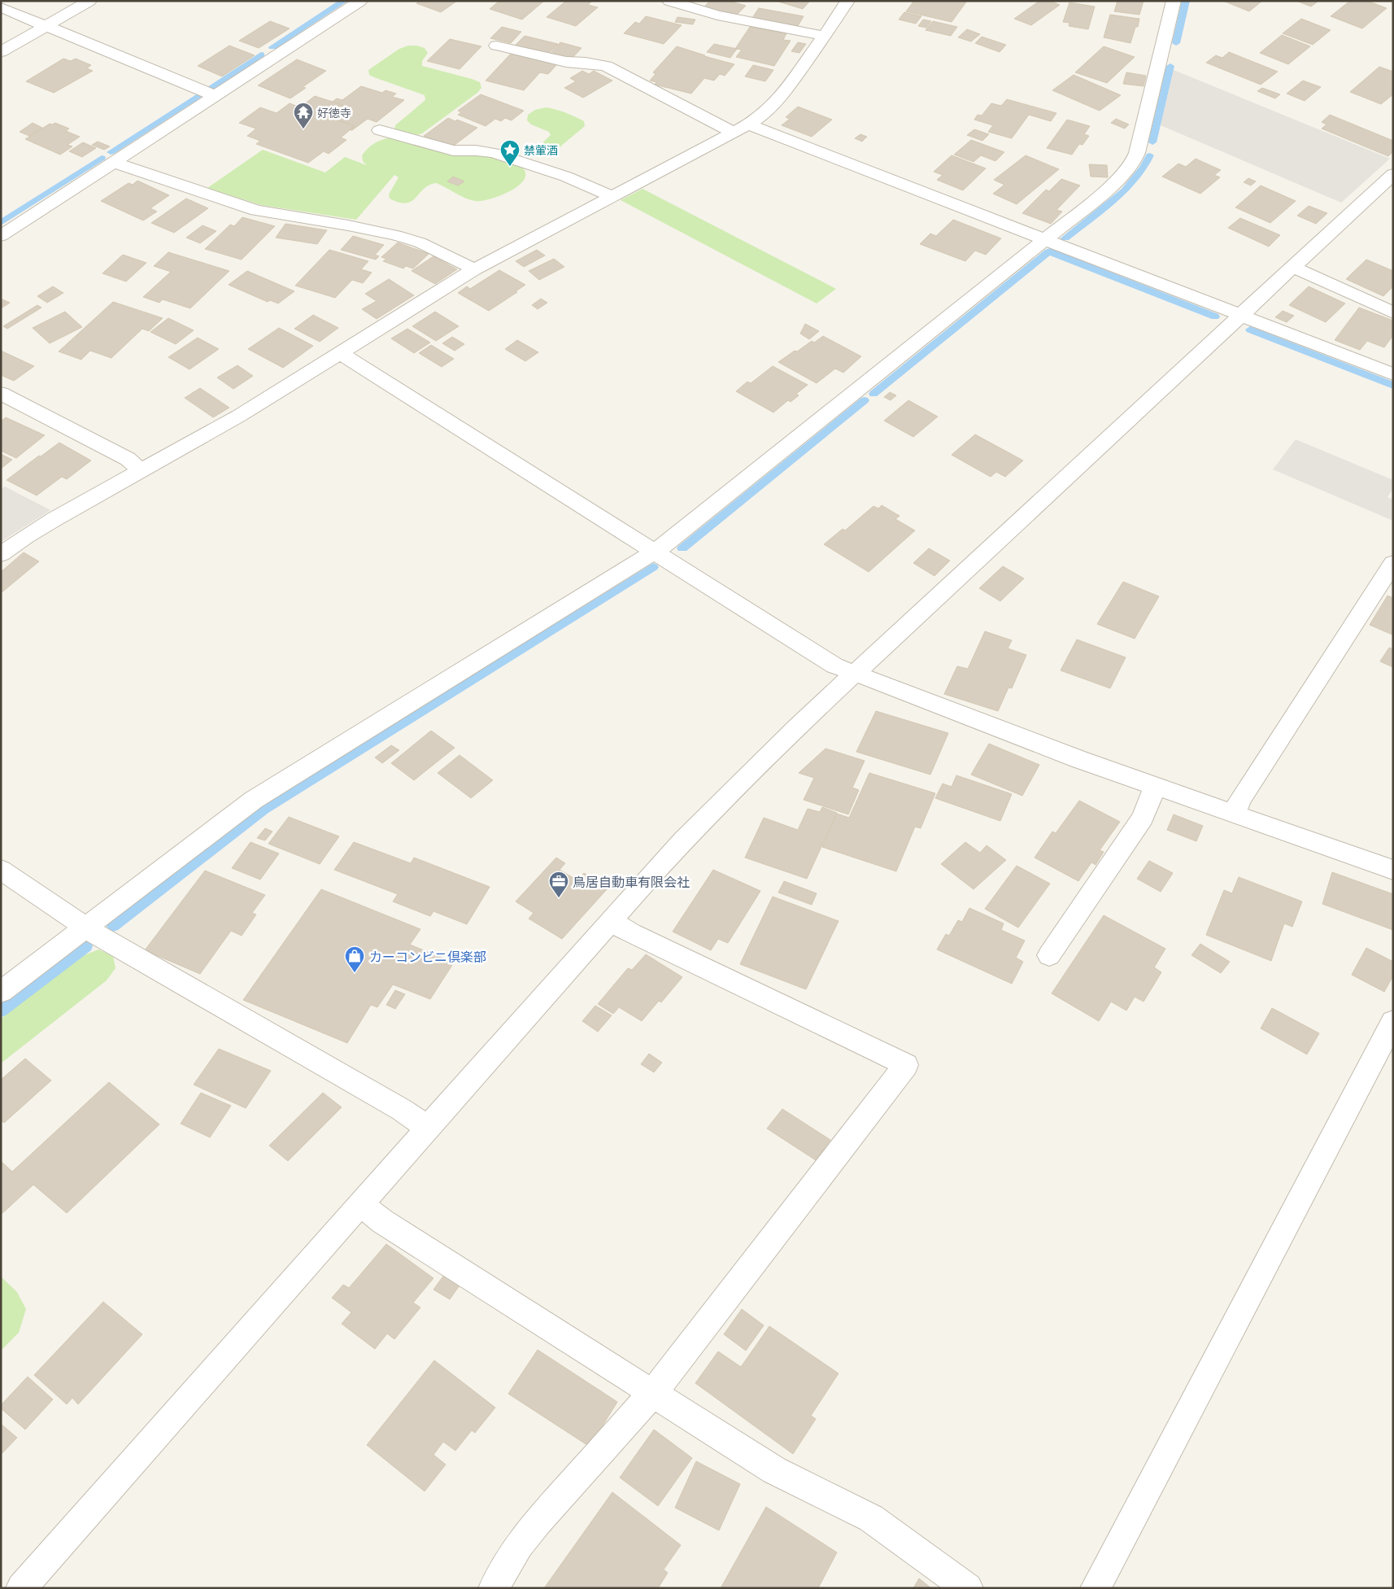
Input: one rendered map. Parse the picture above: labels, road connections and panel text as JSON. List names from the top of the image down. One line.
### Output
{"places":{"temple":["好徳寺"],"place":["禁葷酒"],"office":["鳥居自動車有限会社"],"shop":["カーコンビニ倶楽部"]}}
